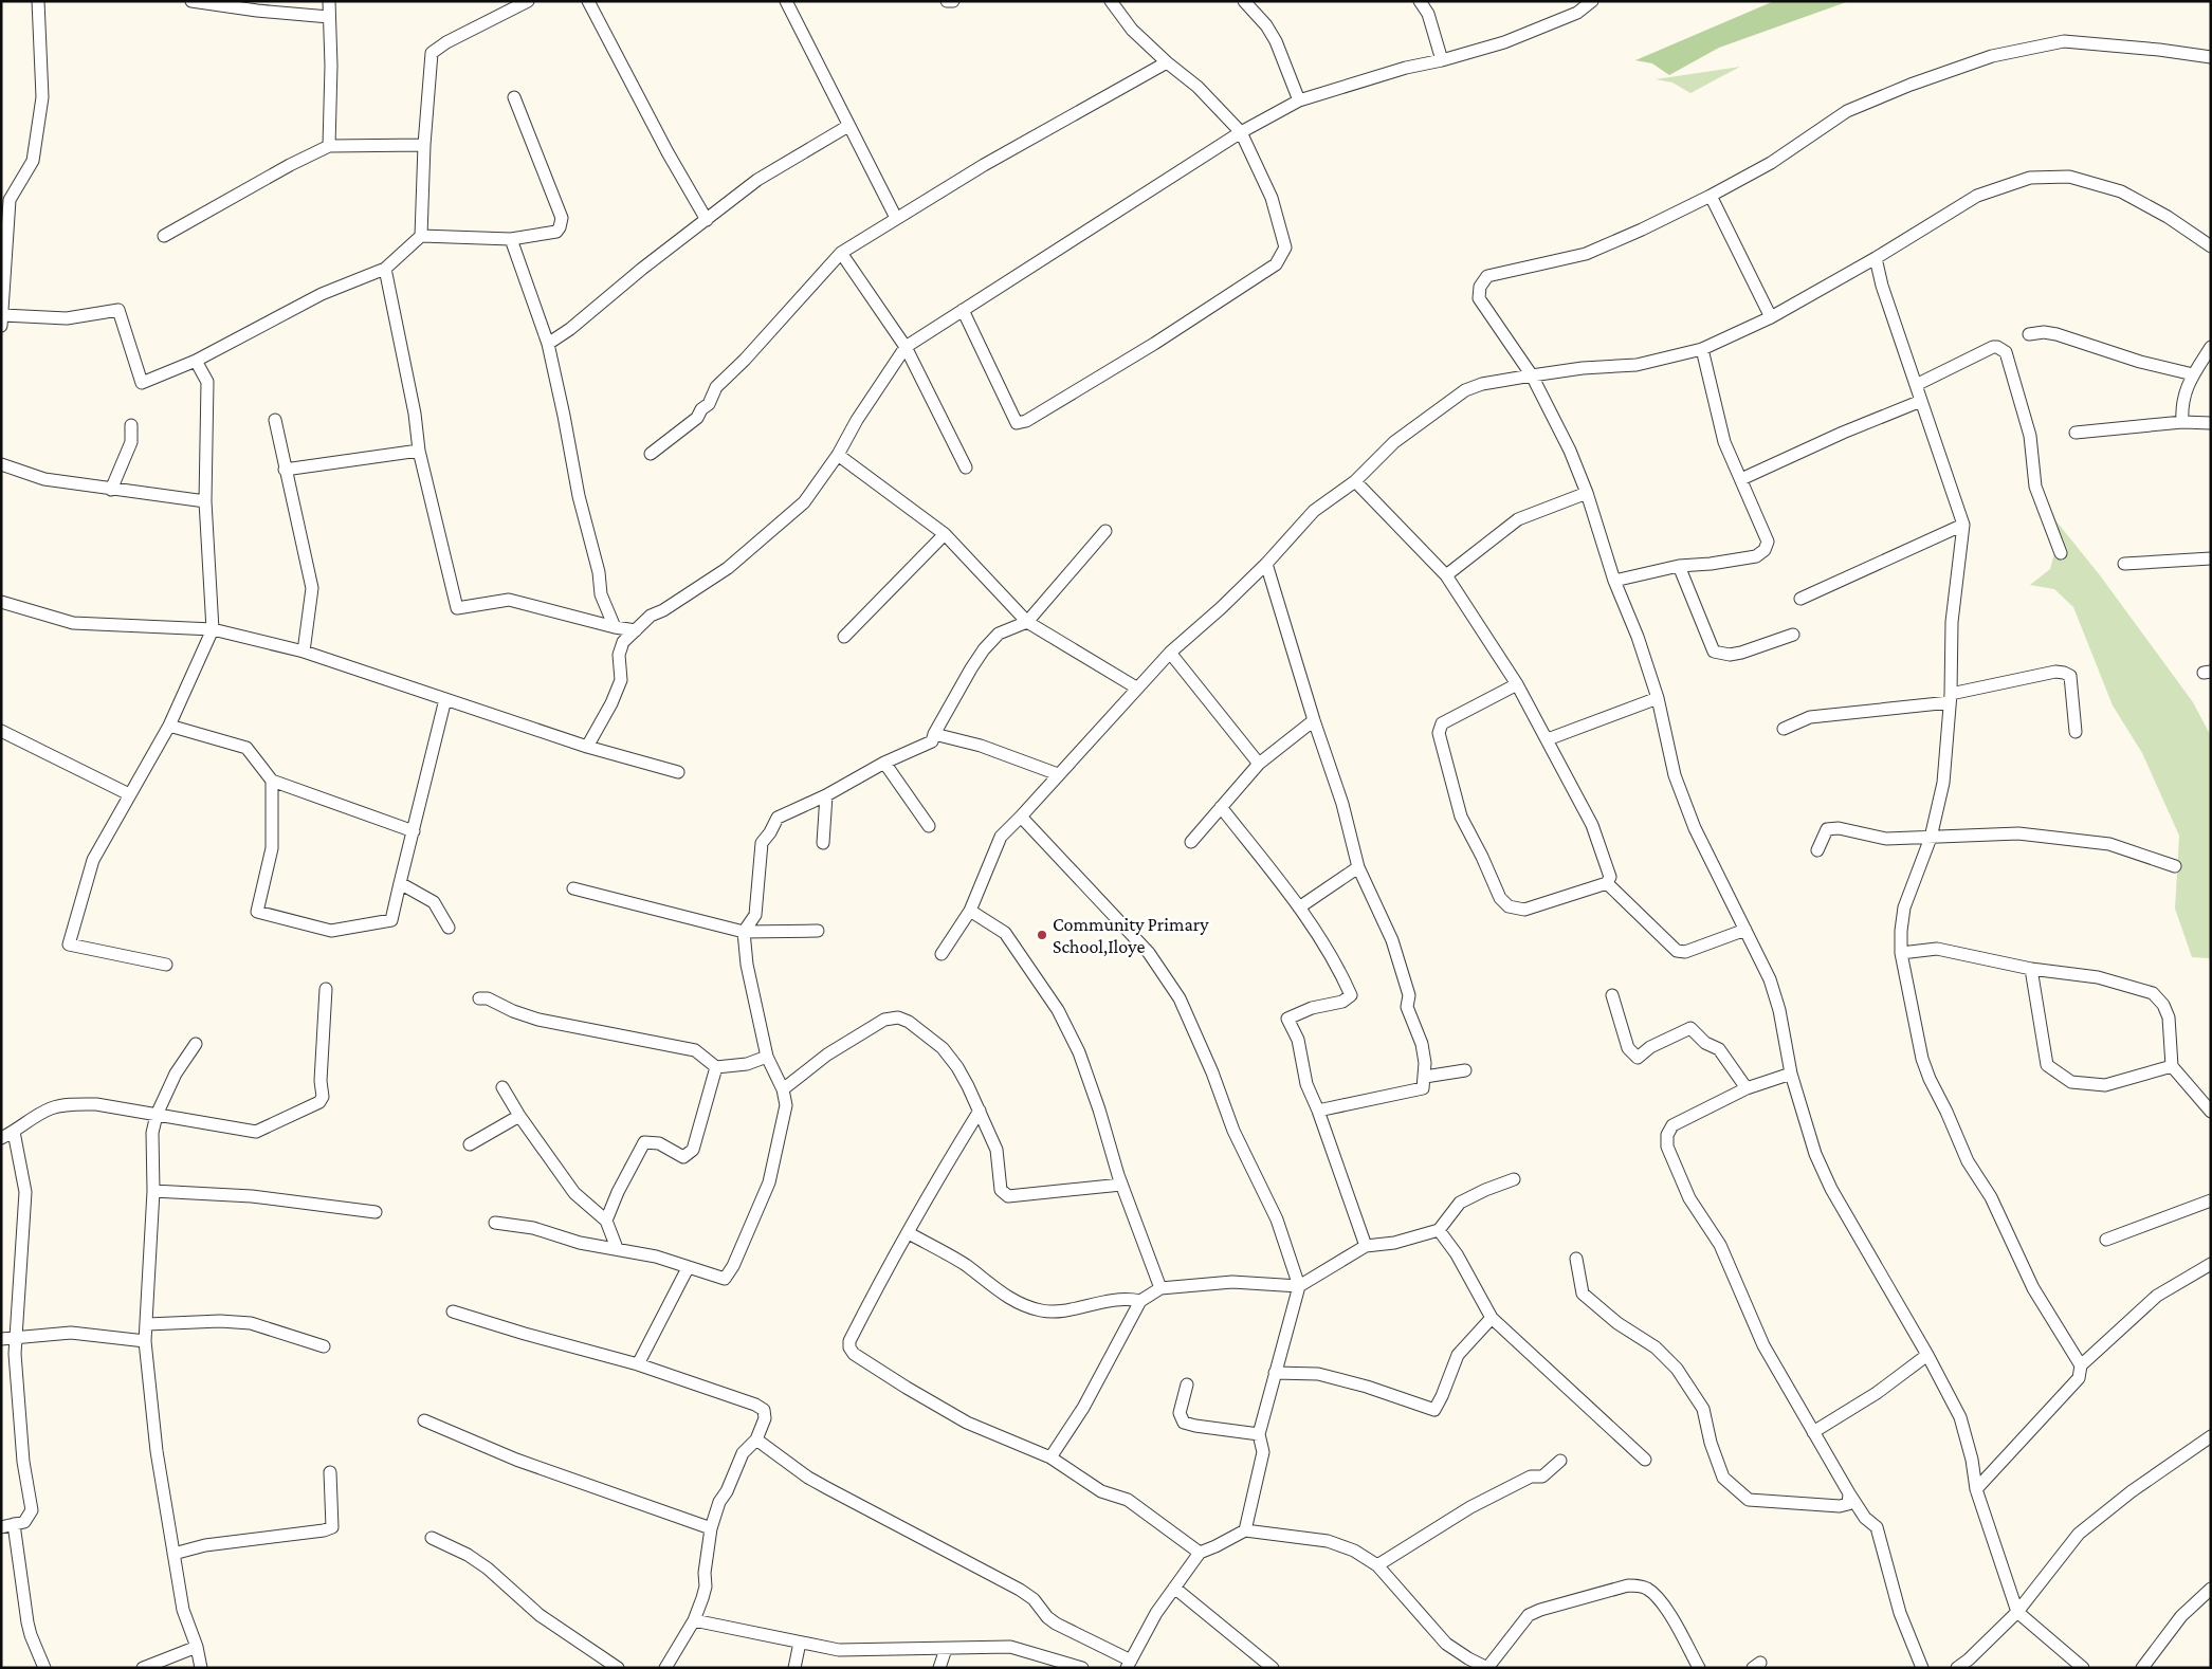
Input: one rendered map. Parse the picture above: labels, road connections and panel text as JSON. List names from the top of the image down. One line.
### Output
{"places":["Community Primary School,Iloye"]}
